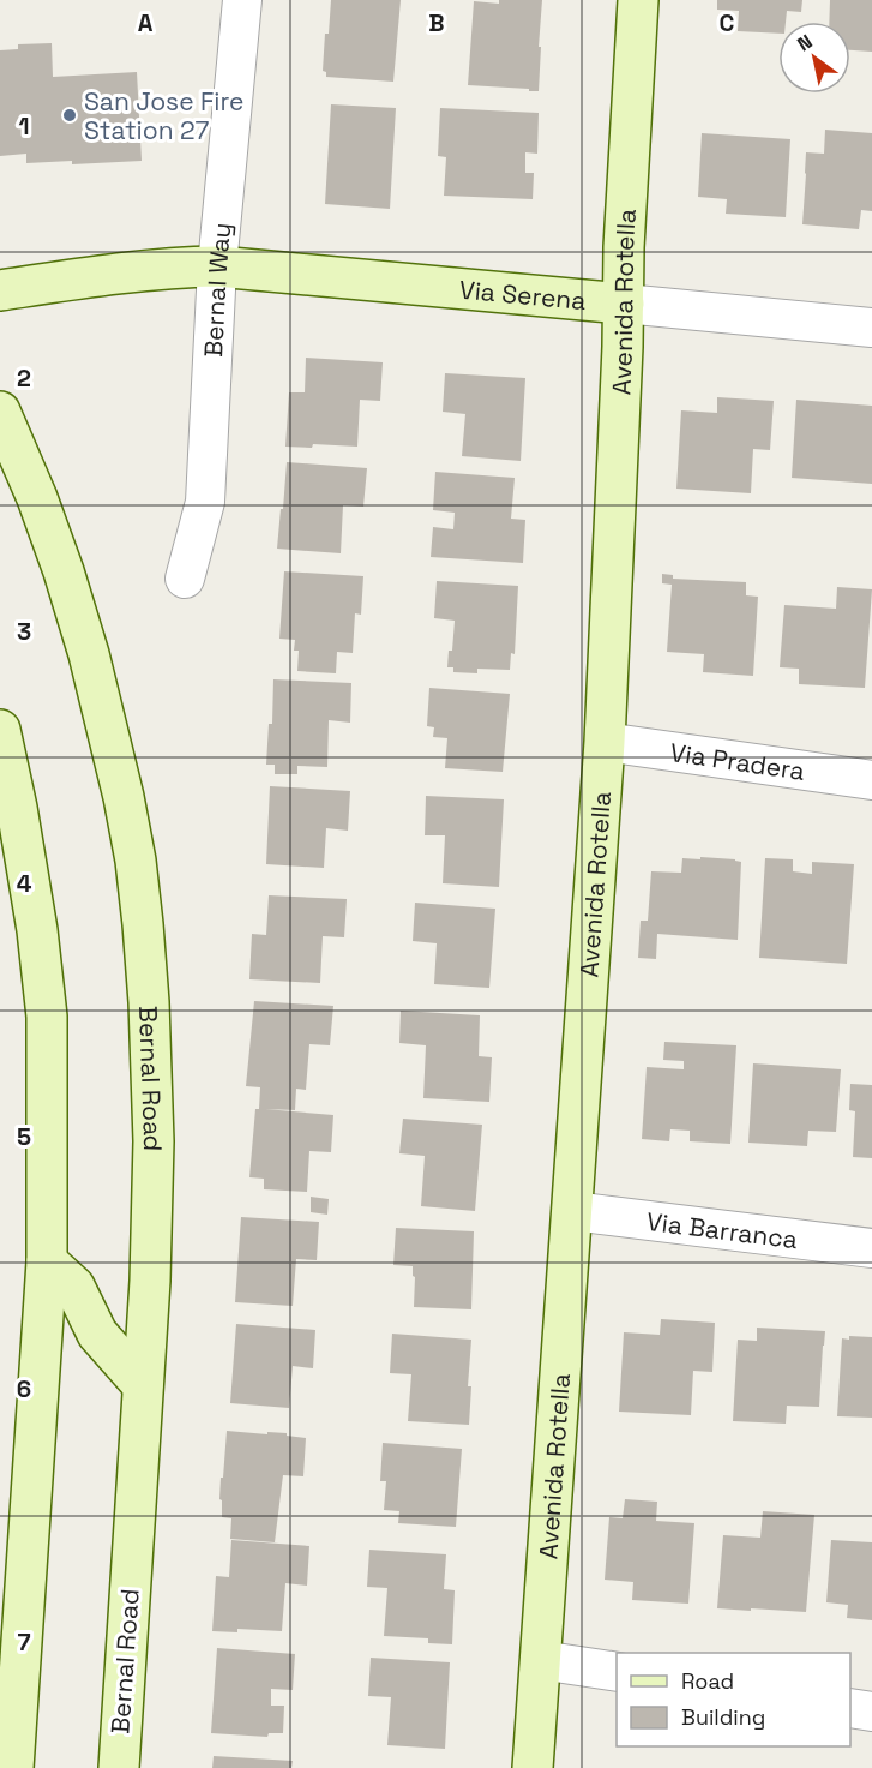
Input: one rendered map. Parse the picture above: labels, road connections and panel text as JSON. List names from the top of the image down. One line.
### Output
{"streets":{"main road":["Via Serena","Avenida Rotella","Bernal Road"],"street":["Bernal Way","Via Pradera","Via Barranca"]},"crossings":[["Bernal Way","Via Serena"],["Via Serena","Avenida Rotella"],["Avenida Rotella","Via Pradera"],["Avenida Rotella","Via Barranca"]],"places":["San Jose Fire Station 27"],"legend":["Road","Building"],"north":"top left","grid":{"columns":["A","B","C"],"rows":["1","2","3","4","5","6","7"]}}
